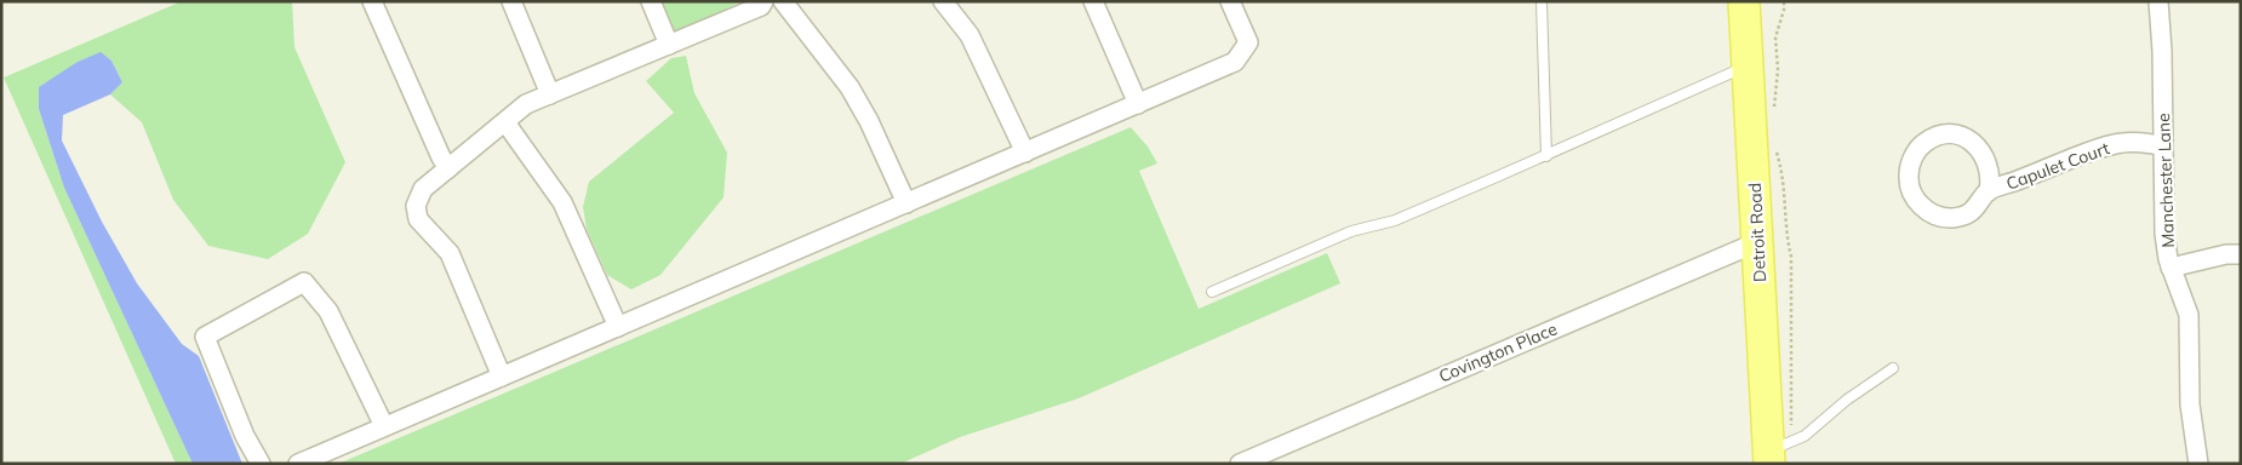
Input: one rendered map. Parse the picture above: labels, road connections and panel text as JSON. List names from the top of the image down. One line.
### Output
{"streets":{"main road":["Detroit Road"],"street":["Capulet Court","Manchester Lane","Covington Place"]},"crossings":[["Capulet Court","Manchester Lane"],["Detroit Road","Covington Place"]]}
